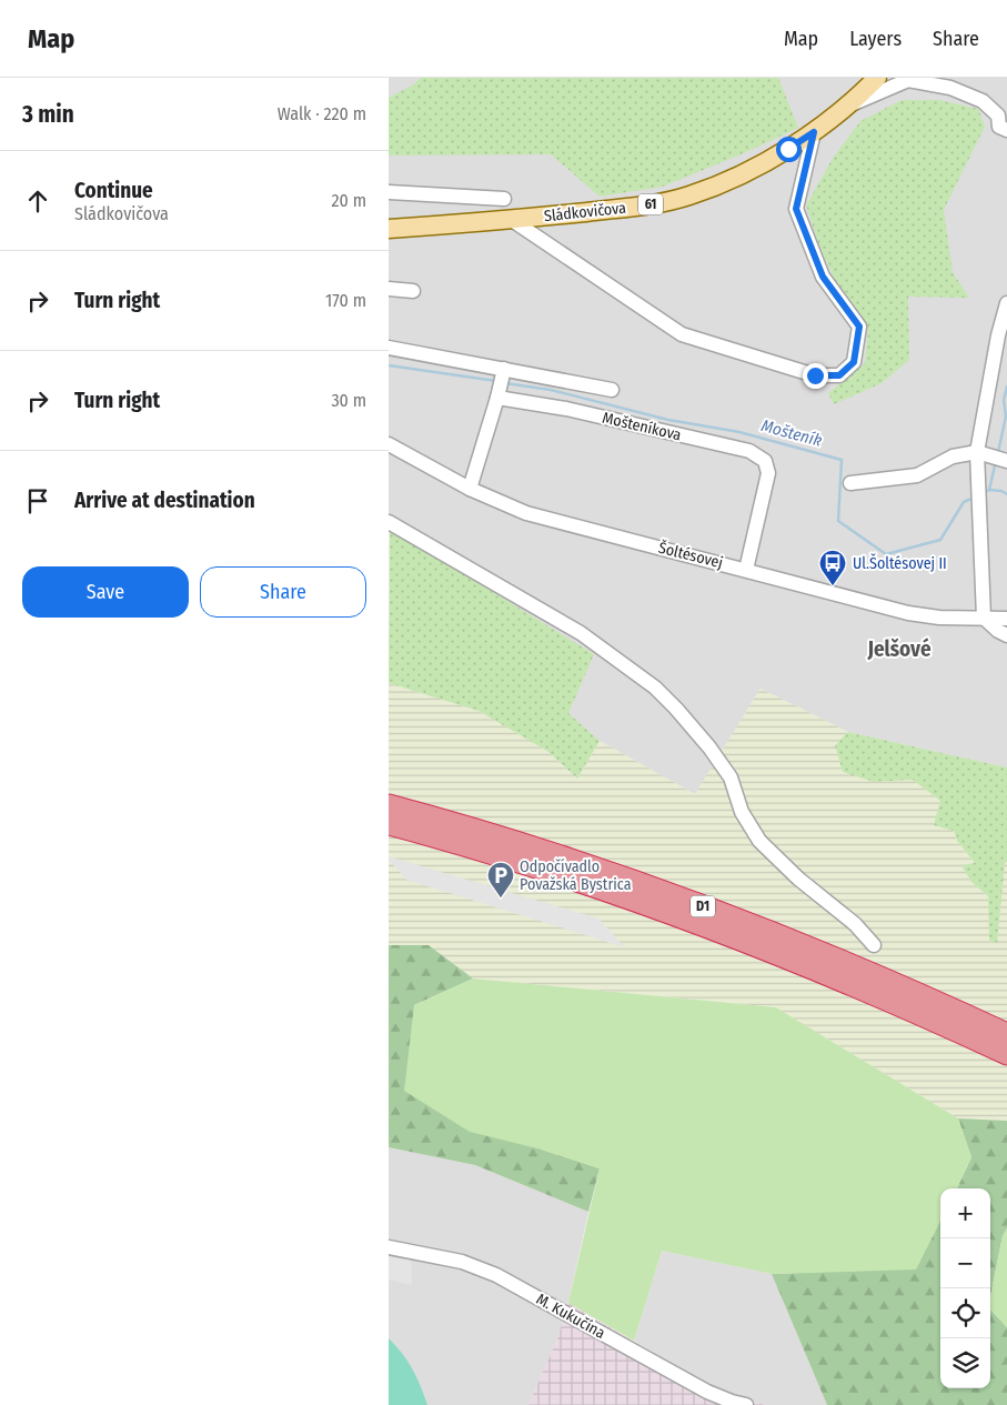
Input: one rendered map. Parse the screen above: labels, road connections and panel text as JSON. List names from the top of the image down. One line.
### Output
{"streets":{"highway":["D1"],"main road":["61","Sládkovičova"],"street":["Mošteníkova","Šoltésovej","M. Kukučína"]},"crossings":[["Mošteníkova","Šoltésovej"]],"districts":["Jelšové"],"water":["Mošteník"],"places":{"bus stop":["Ul.Šoltésovej II"],"parking":["Odpočívadlo Považská Bystrica"]},"page":{"header":"Map","nav":["Map","Layers","Share"],"heading":["3 min","Walk · 220 m"],"list":[["Continue","Sládkovičova","20 m"],["Turn right","170 m"],["Turn right","30 m"],"Arrive at destination"],"buttons":["Save","Share"],"map_buttons":["+","−"]}}
